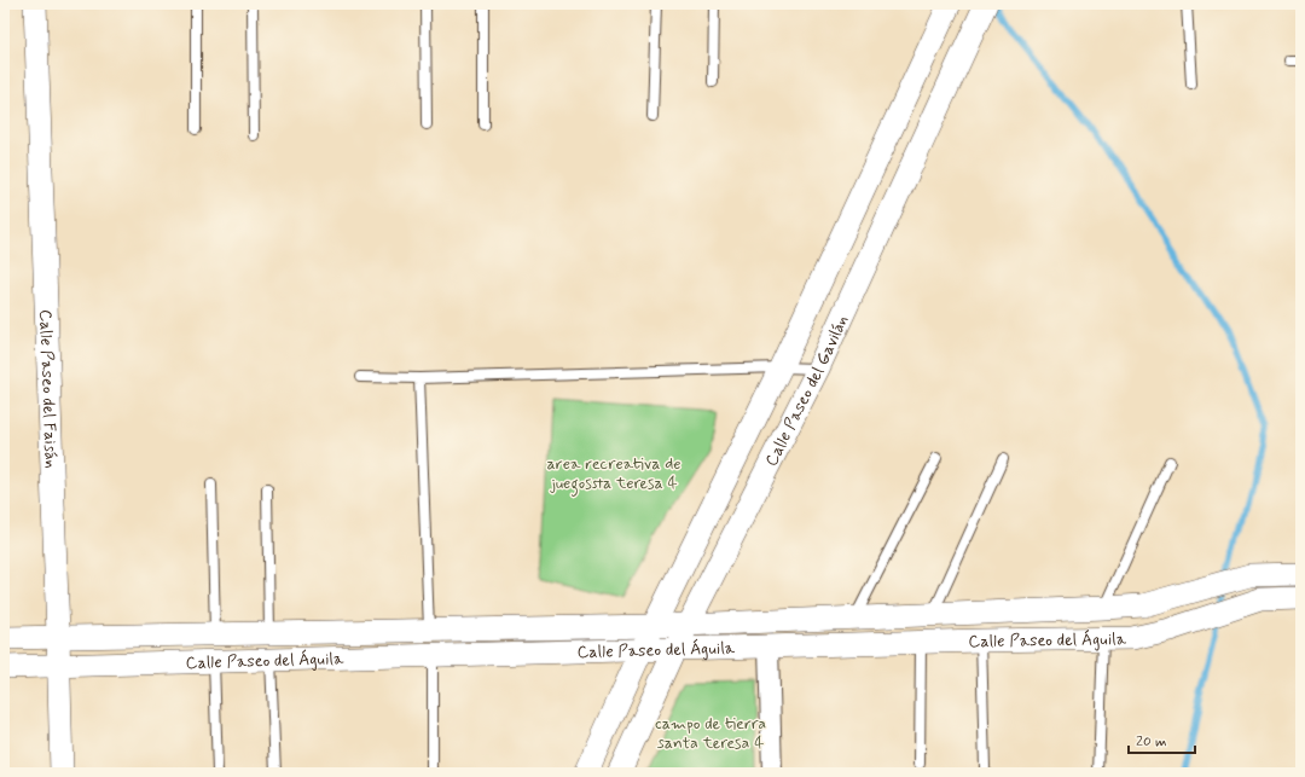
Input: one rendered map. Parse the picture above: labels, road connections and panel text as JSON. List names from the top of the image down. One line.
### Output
{"streets":{"street":["Calle Paseo del Faisán","Calle Paseo del Gavilán","Calle Paseo del Águila"]},"crossings":[["Calle Paseo del Faisán","Calle Paseo del Águila"],["Calle Paseo del Gavilán","Calle Paseo del Águila"]],"parks":["area recreativa de juegossta teresa 4","campo de tierra santa teresa 4"],"scale_bar":"20 m"}
